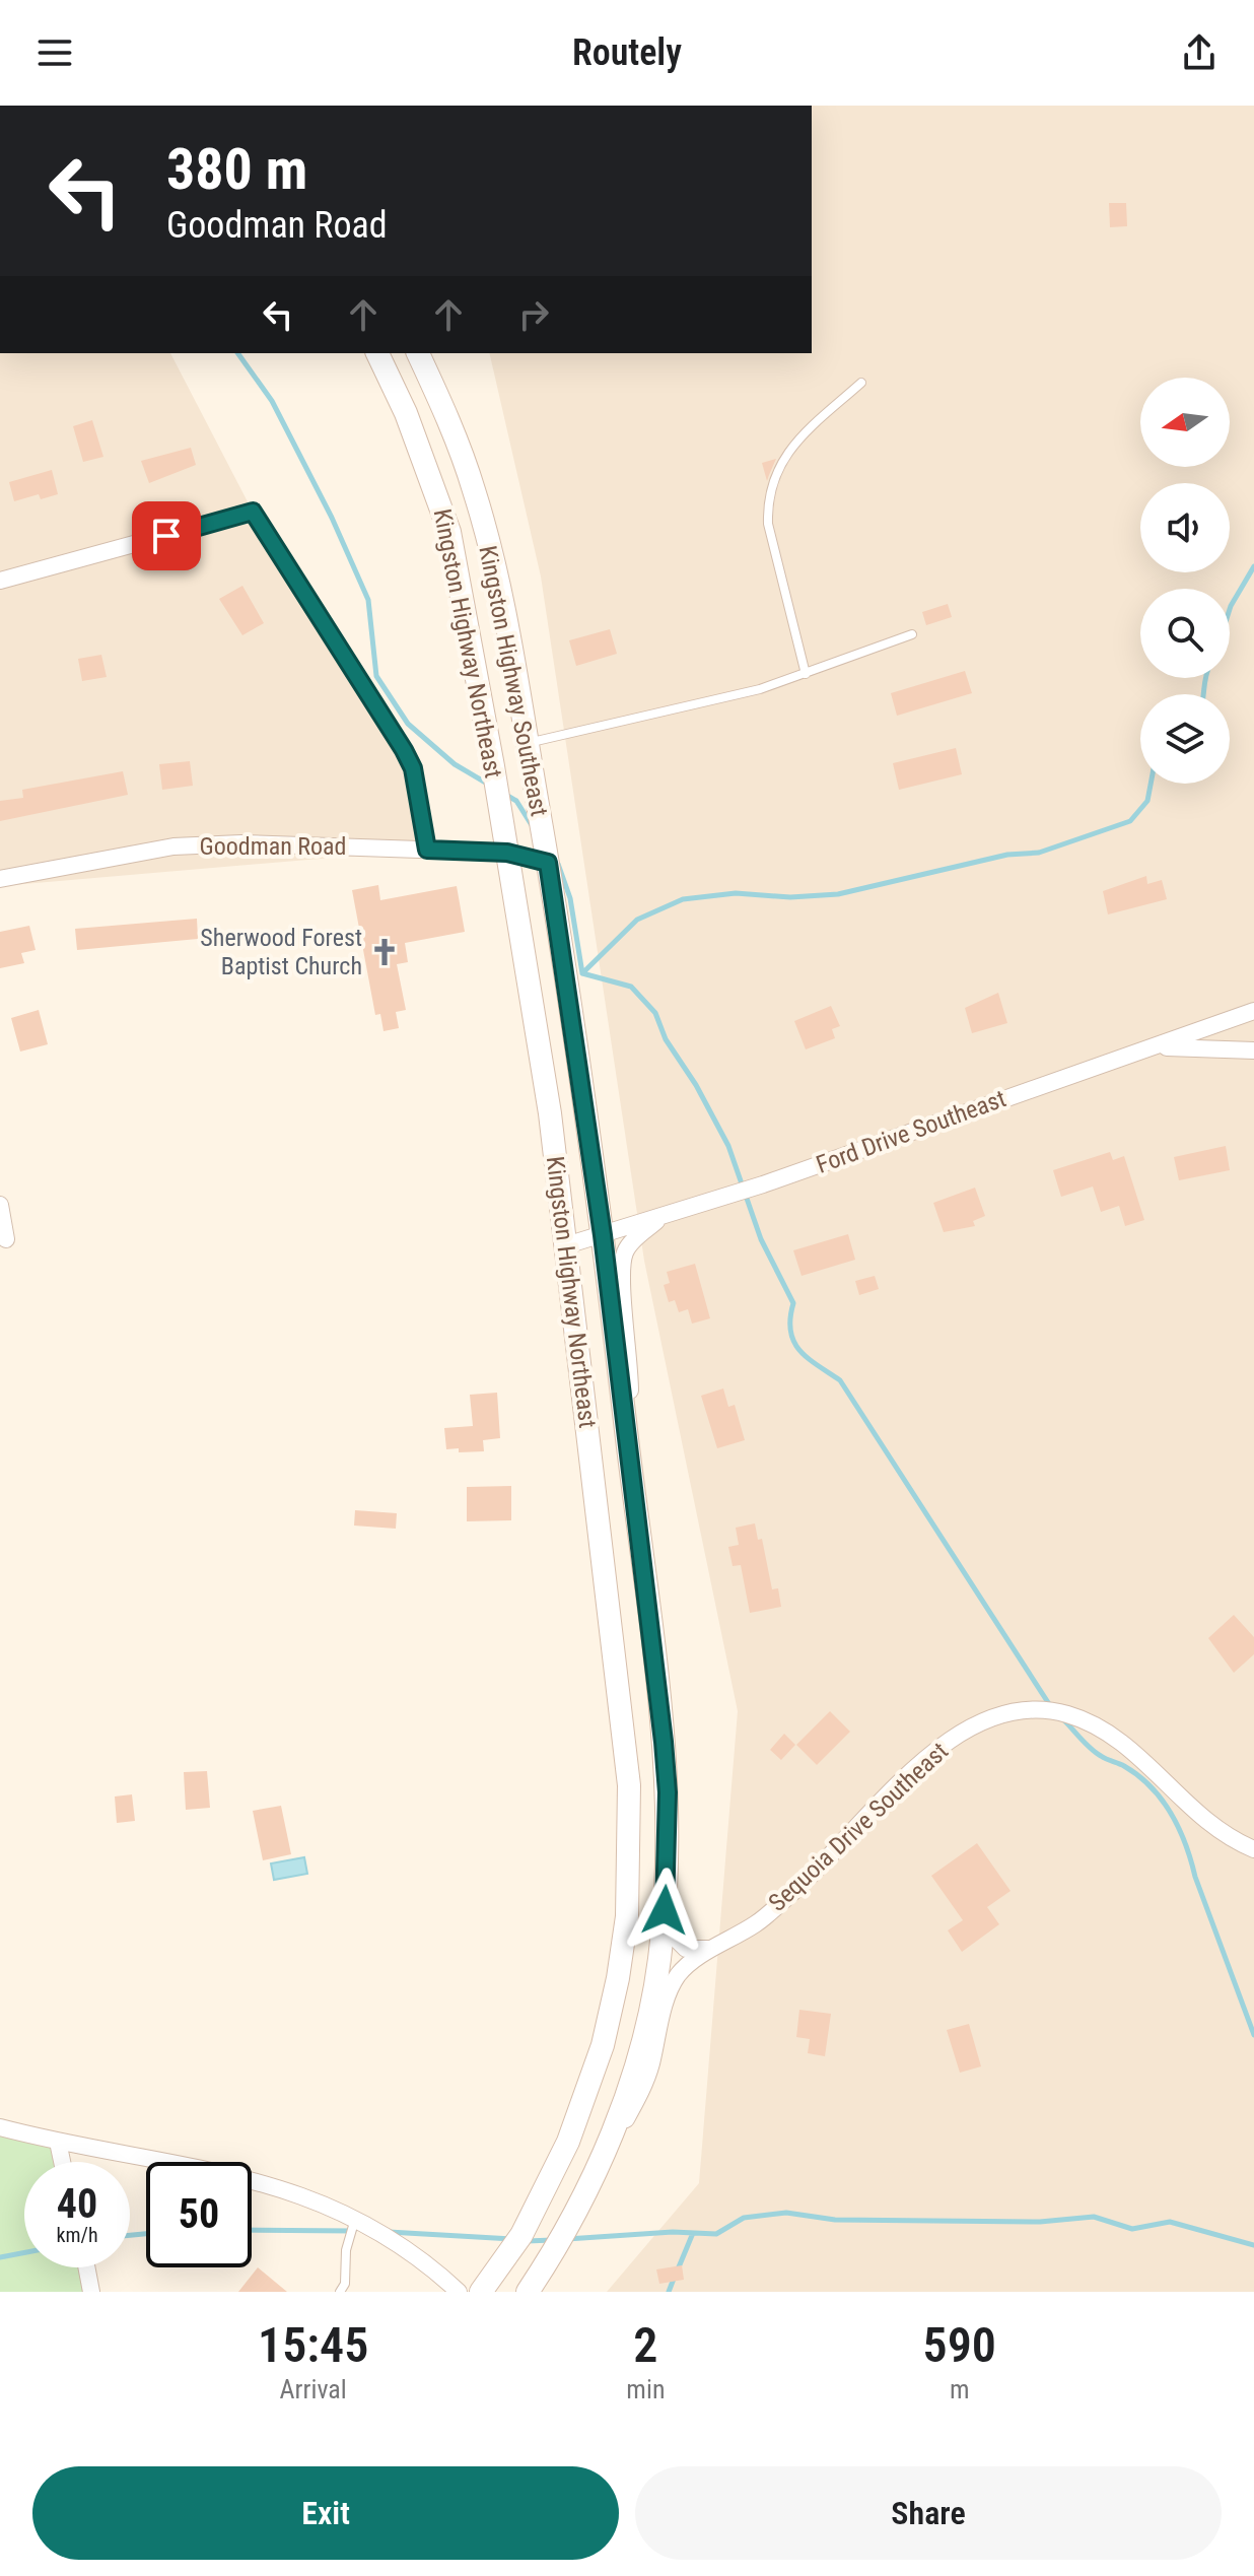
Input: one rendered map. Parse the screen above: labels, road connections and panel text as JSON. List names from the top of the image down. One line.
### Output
{"streets":{"main road":["Kingston Highway Northeast","Kingston Highway Southeast"],"street":["Goodman Road","Ford Drive Southeast","Sequoia Drive Southeast"]},"crossings":[["Kingston Highway Northeast","Goodman Road"],["Kingston Highway Northeast","Ford Drive Southeast"],["Kingston Highway Southeast","Goodman Road"],["Kingston Highway Southeast","Ford Drive Southeast"],["Kingston Highway Southeast","Sequoia Drive Southeast"]],"places":{"church":["Sherwood Forest Baptist Church"]},"north":"left","page":{"header":"Routely","turn":["380 m","Goodman Road"],"speed":"40 km/h","limit":"50","eta":["15:45","Arrival","2","min","590","m"],"buttons":["Exit","Share"]}}
